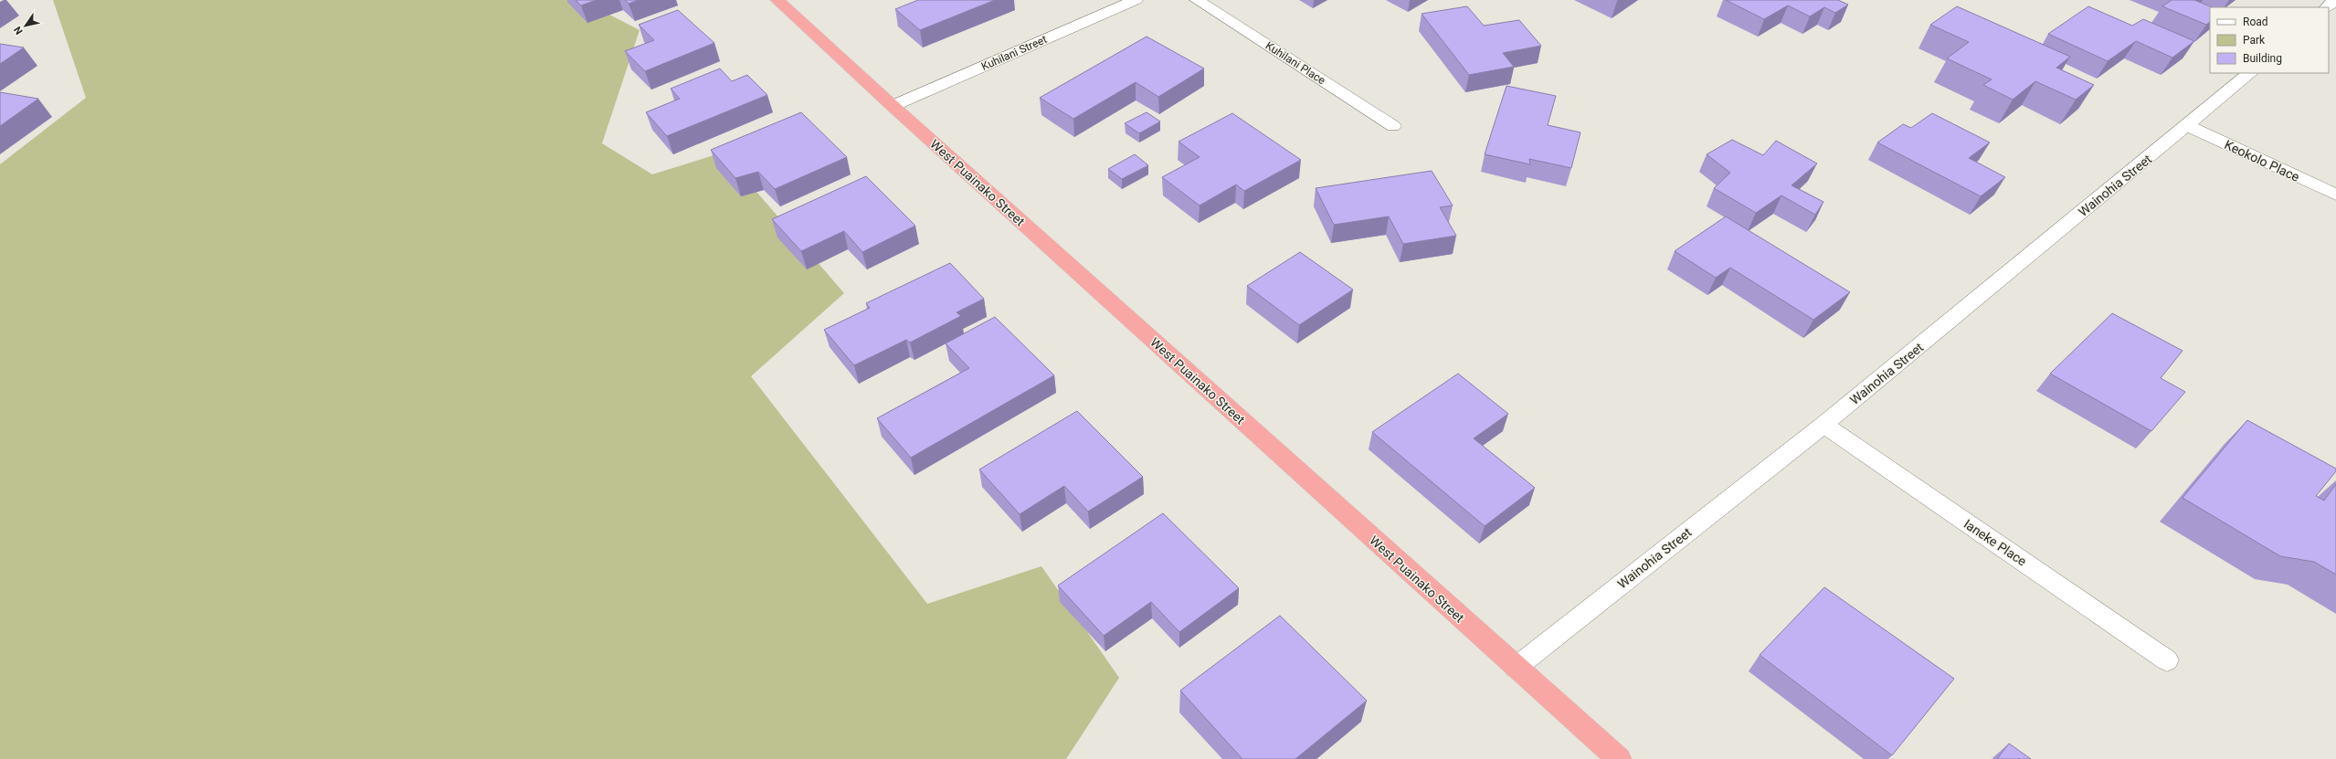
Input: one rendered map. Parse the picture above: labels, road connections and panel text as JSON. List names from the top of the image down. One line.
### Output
{"streets":{"highway":["West Puainako Street"],"street":["Kuhilani Street","Kuhilani Place","Keokolo Place","Wainohia Street","Ianeke Place"]},"crossings":[["Kuhilani Street","West Puainako Street"],["Keokolo Place","Wainohia Street"],["West Puainako Street","Wainohia Street"],["Wainohia Street","Ianeke Place"]],"legend":["Road","Park","Building"],"north":"bottom left"}
